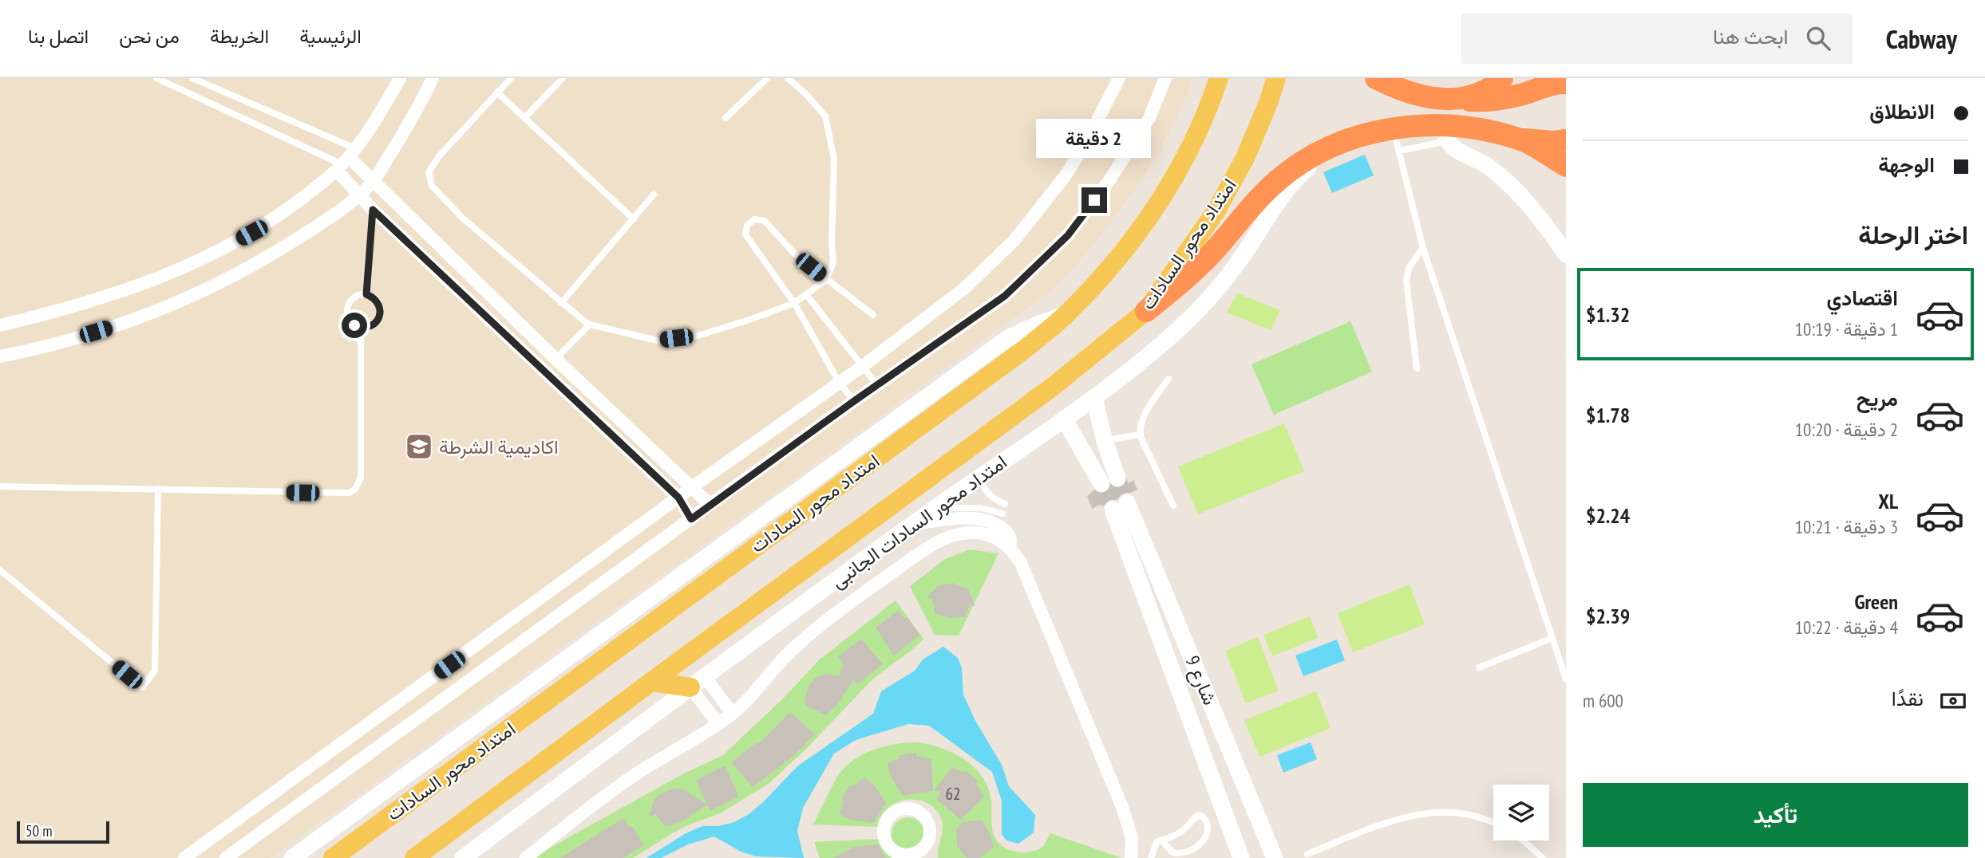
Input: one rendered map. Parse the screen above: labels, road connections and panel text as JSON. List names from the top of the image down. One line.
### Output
{"streets":{"main road":["امتداد محور السادات"],"street":["امتداد محور السادات الجانبى","شارع 9"]},"places":{"school or university":["اكاديمية الشرطة"]},"house_numbers":["62"],"scale_bar":"50 m","page":{"header":"Cabway","search":"ابحث هنا","nav":["الرئيسية","الخريطة","من نحن","اتصل بنا"],"banner":["الانطلاق","الوجهة"],"bubble":"2 دقيقة","heading":"اختر الرحلة","list":[{"name":"اقتصادي","note":"1 دقيقة · 10:19","value":"$1.32"},{"name":"مريح","note":"2 دقيقة · 10:20","value":"$1.78"},{"name":"XL","note":"3 دقيقة · 10:21","value":"$2.24"},{"name":"Green","note":"4 دقيقة · 10:22","value":"$2.39"}],"pay":["نقدًا","600 m"],"buttons":"تأكيد","scale":"50 m"}}
